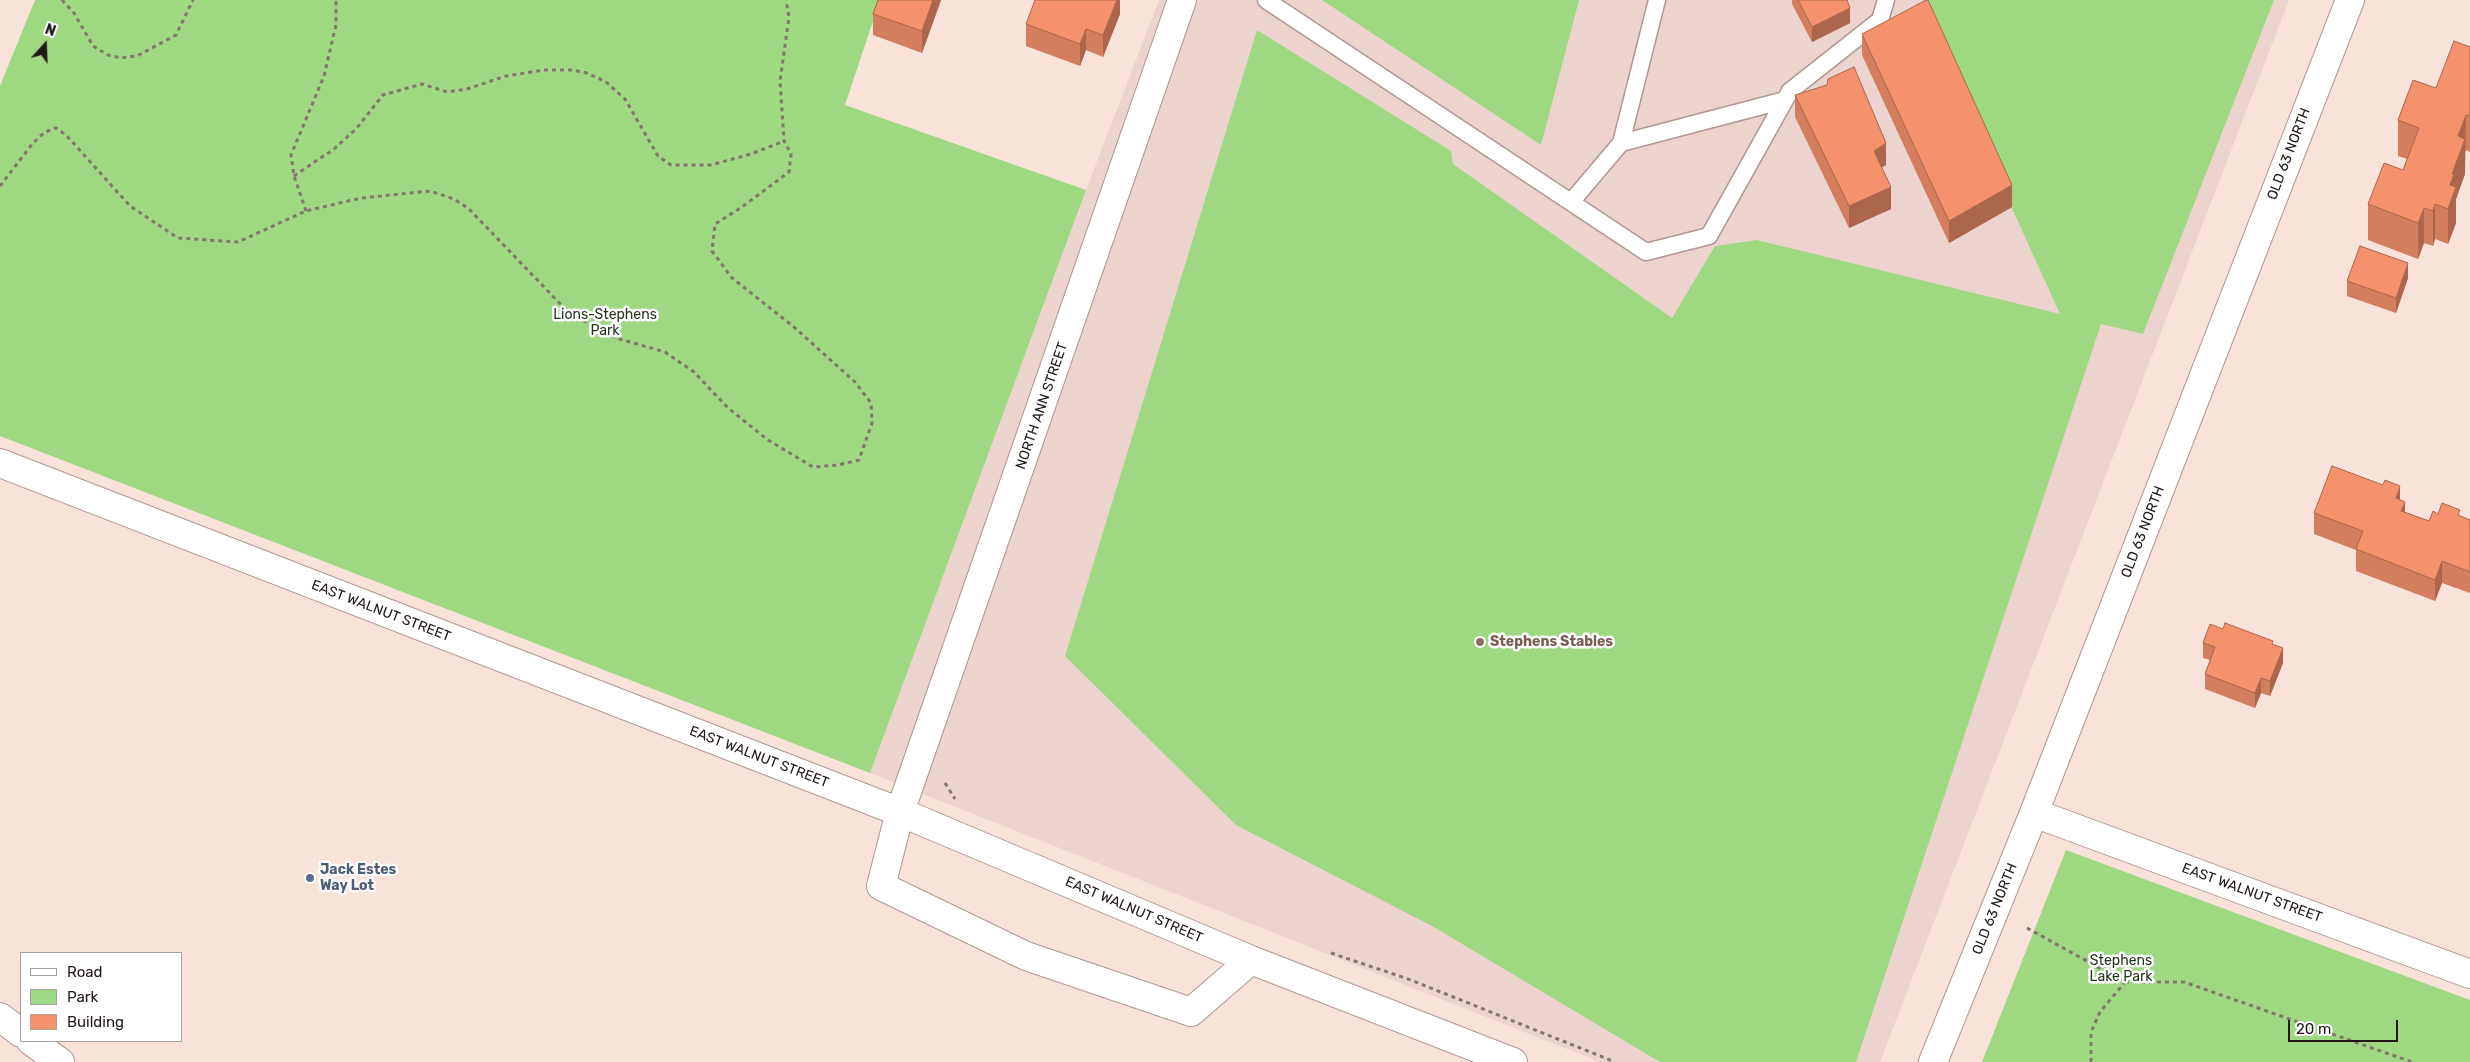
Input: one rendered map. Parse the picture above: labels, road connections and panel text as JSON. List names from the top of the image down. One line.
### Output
{"streets":{"street":["OLD 63 NORTH","NORTH ANN STREET","EAST WALNUT STREET"]},"crossings":[["OLD 63 NORTH","EAST WALNUT STREET"],["NORTH ANN STREET","EAST WALNUT STREET"]],"parks":["Lions-Stephens Park","Stephens Lake Park"],"places":["Stephens Stables","Jack Estes Way Lot"],"legend":["Road","Park","Building"],"scale_bar":"20 m","north":"top"}
